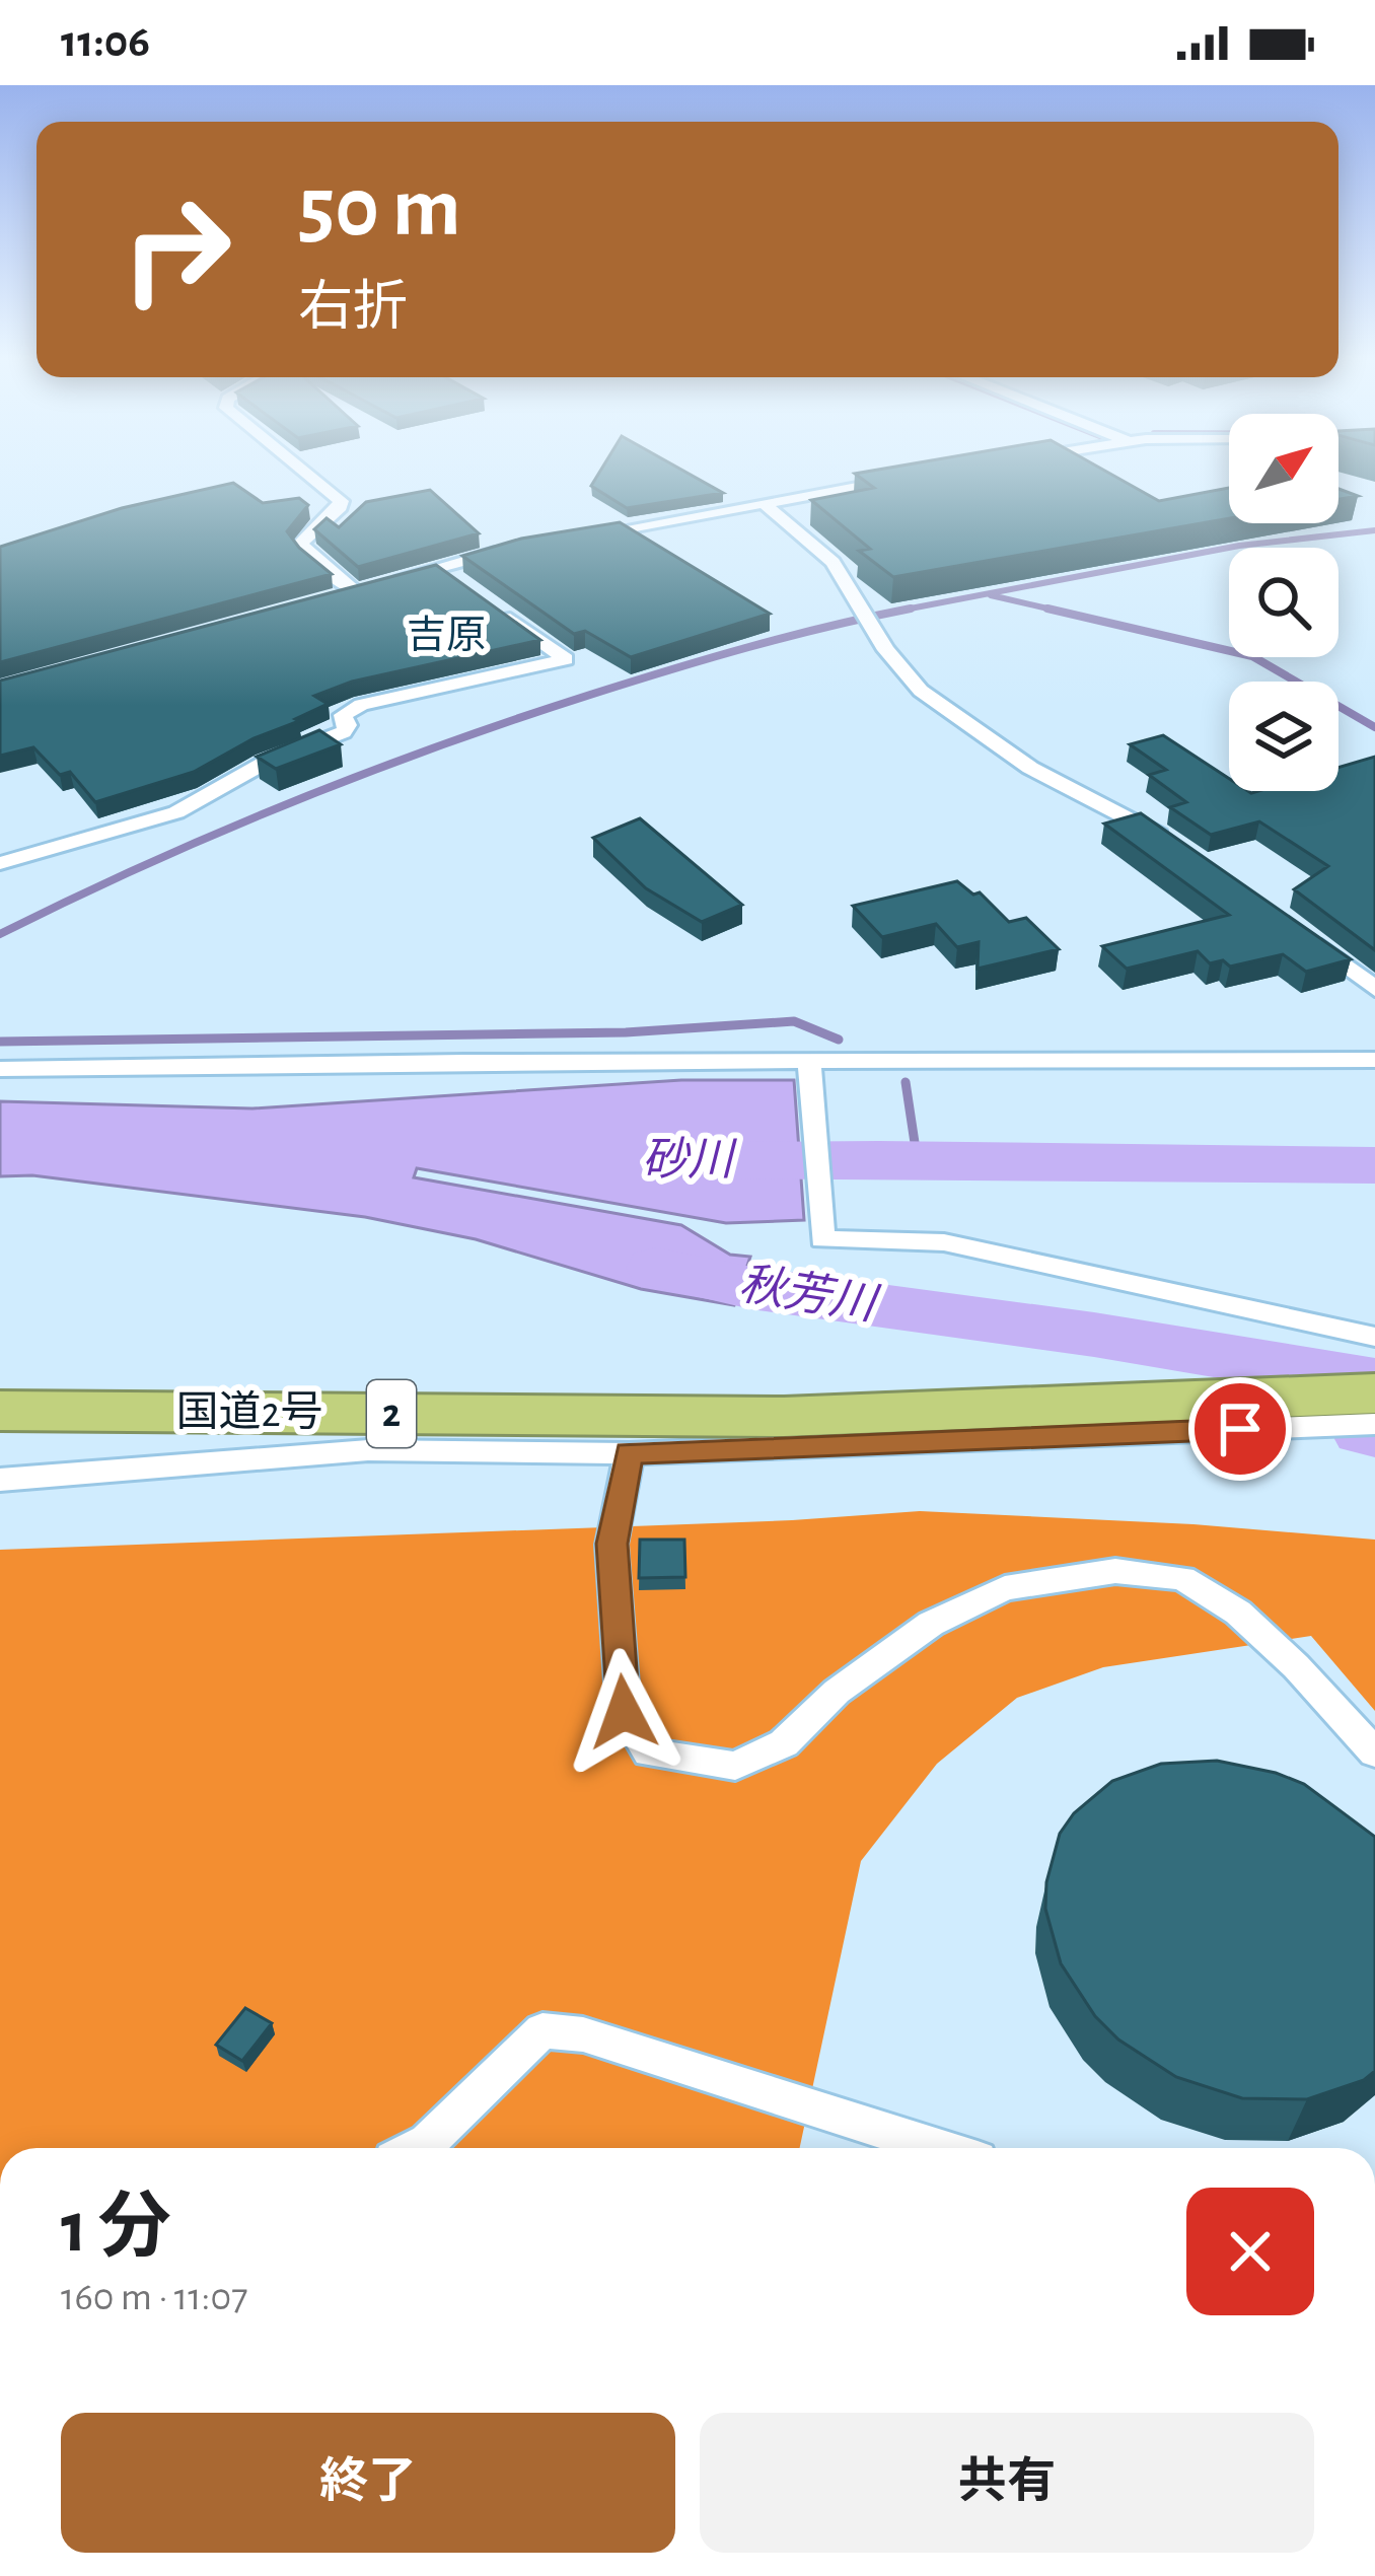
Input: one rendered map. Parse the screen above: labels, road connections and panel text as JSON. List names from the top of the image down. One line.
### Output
{"streets":{"highway":["国道2号","2"]},"districts":["吉原"],"water":["砂川","秋芳川"],"north":"top right","page":{"status":"11:06","turn":["50 m","右折"],"heading":["1 分","160 m · 11:07"],"buttons":["終了","共有"]}}
